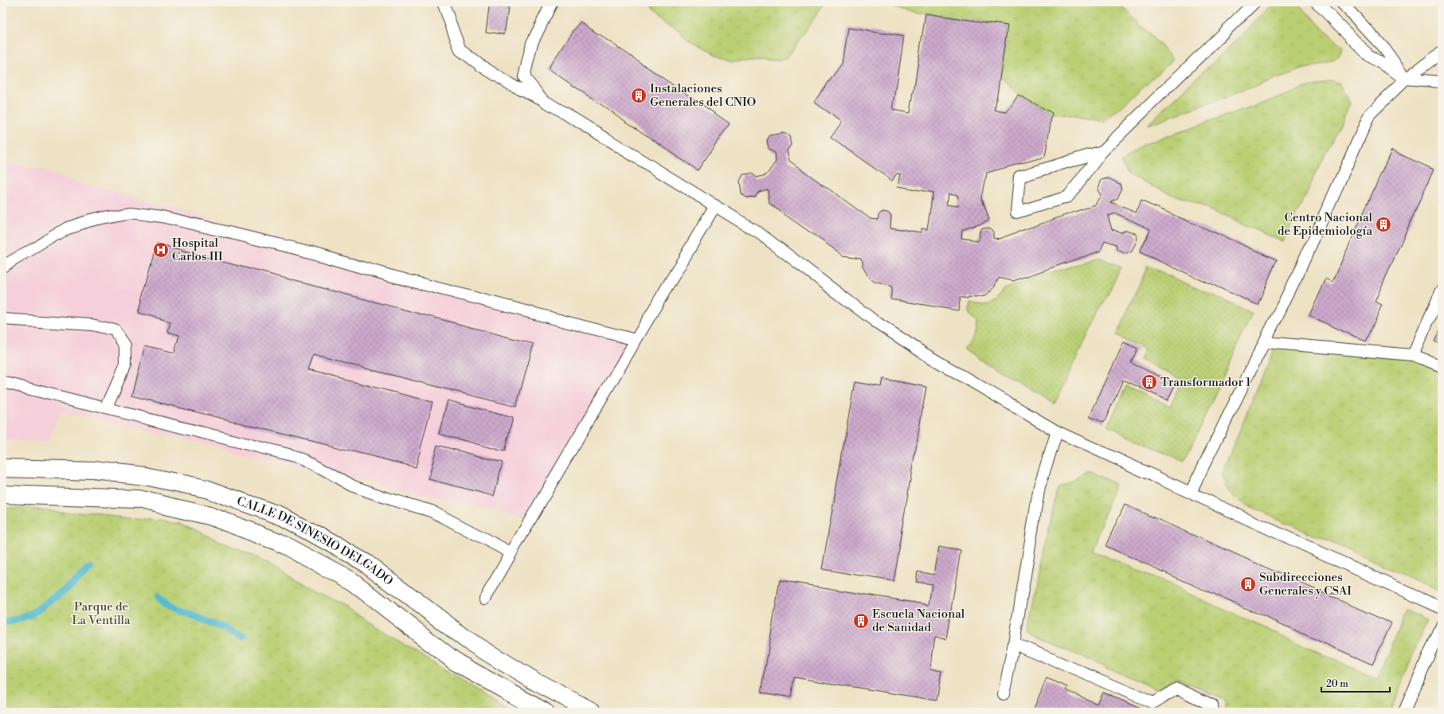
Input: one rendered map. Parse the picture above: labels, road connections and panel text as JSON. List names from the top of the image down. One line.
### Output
{"streets":{"main road":["CALLE DE SINESIO DELGADO"]},"parks":["Parque de La Ventilla"],"places":{"building":["Instalaciones Generales del CNIO","Centro Nacional de Epidemiología","Transformador 1","Subdirecciones Generales y CSAI","Escuela Nacional de Sanidad"],"hospital":["Hospital Carlos III"]},"scale_bar":"20 m"}
